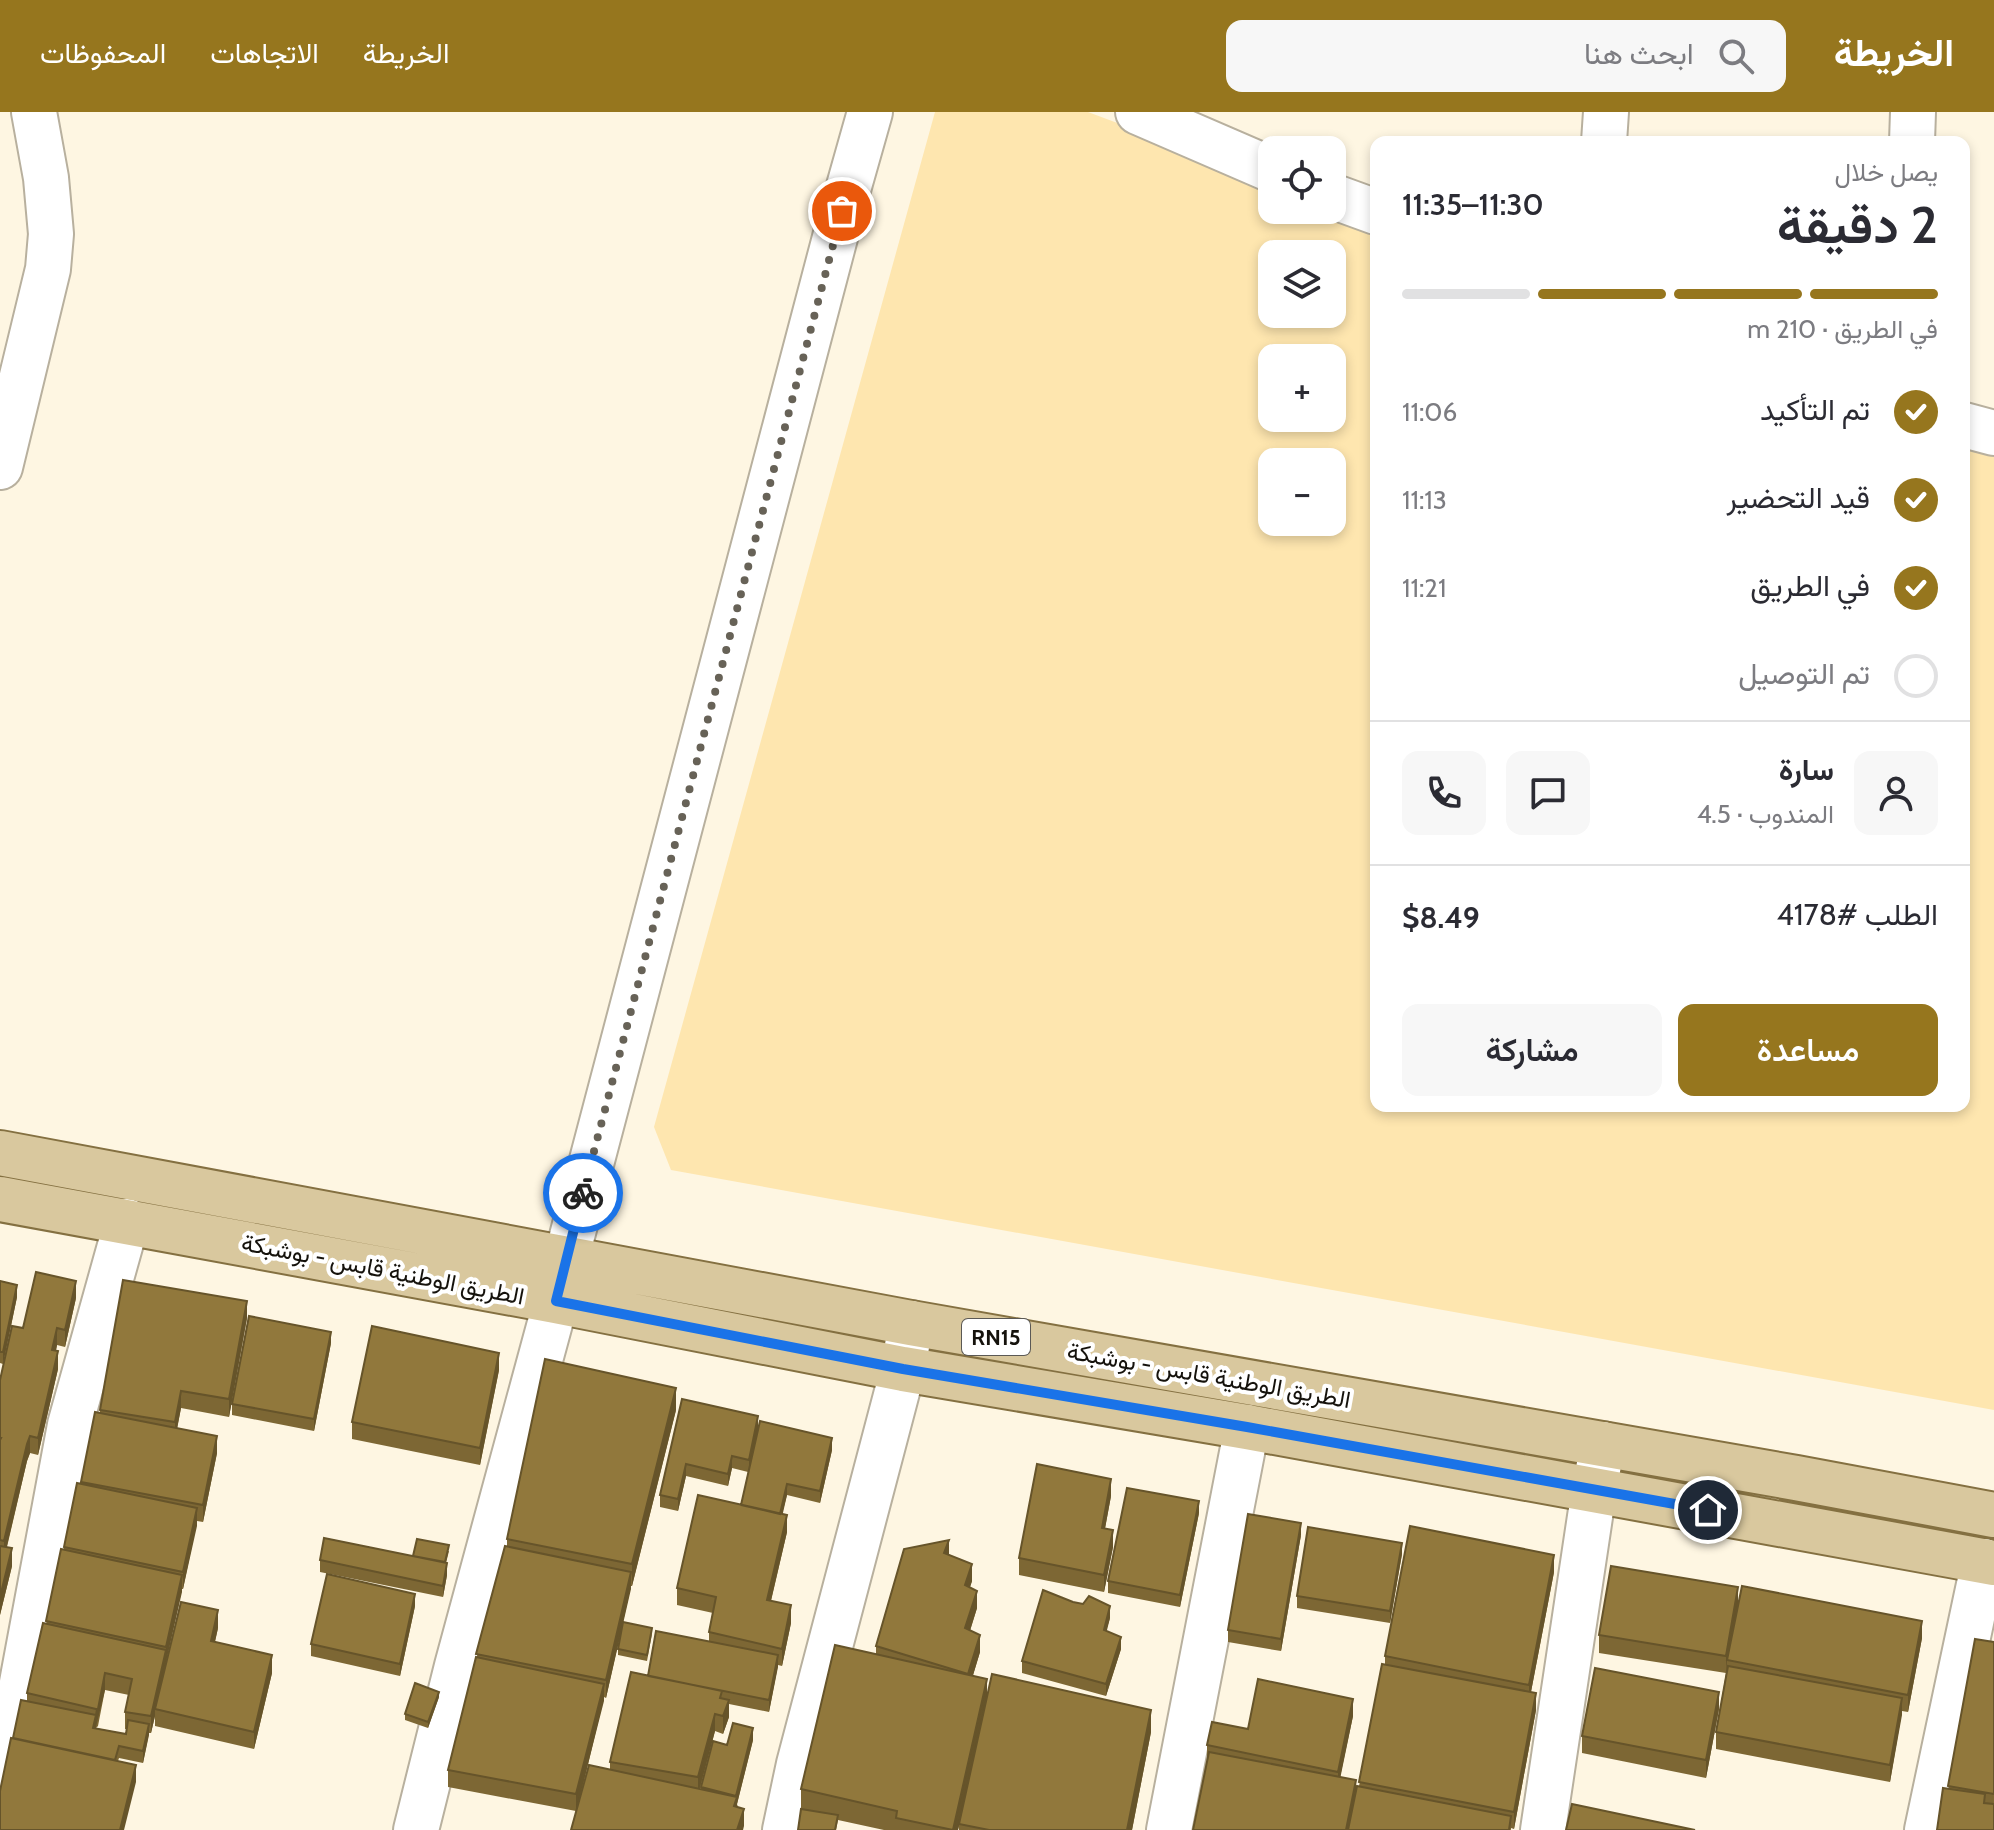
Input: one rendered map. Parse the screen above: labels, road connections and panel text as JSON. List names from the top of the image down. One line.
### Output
{"streets":{"main road":["الطريق الوطنية قابس - بوشبكة","RN15"]},"page":{"header":"الخريطة","search":"ابحث هنا","nav":["الخريطة","الاتجاهات","المحفوظات"],"map_buttons":["+","−"],"heading":["2 دقيقة","يصل خلال","11:30–11:35"],"panel":["سارة","المندوب · 4.5","الطلب #4178","$8.49"],"bar":"في الطريق · 210 m","list":[["تم التأكيد","11:06"],["قيد التحضير","11:13"],["في الطريق","11:21"],"تم التوصيل"],"buttons":["مساعدة","مشاركة"]}}
